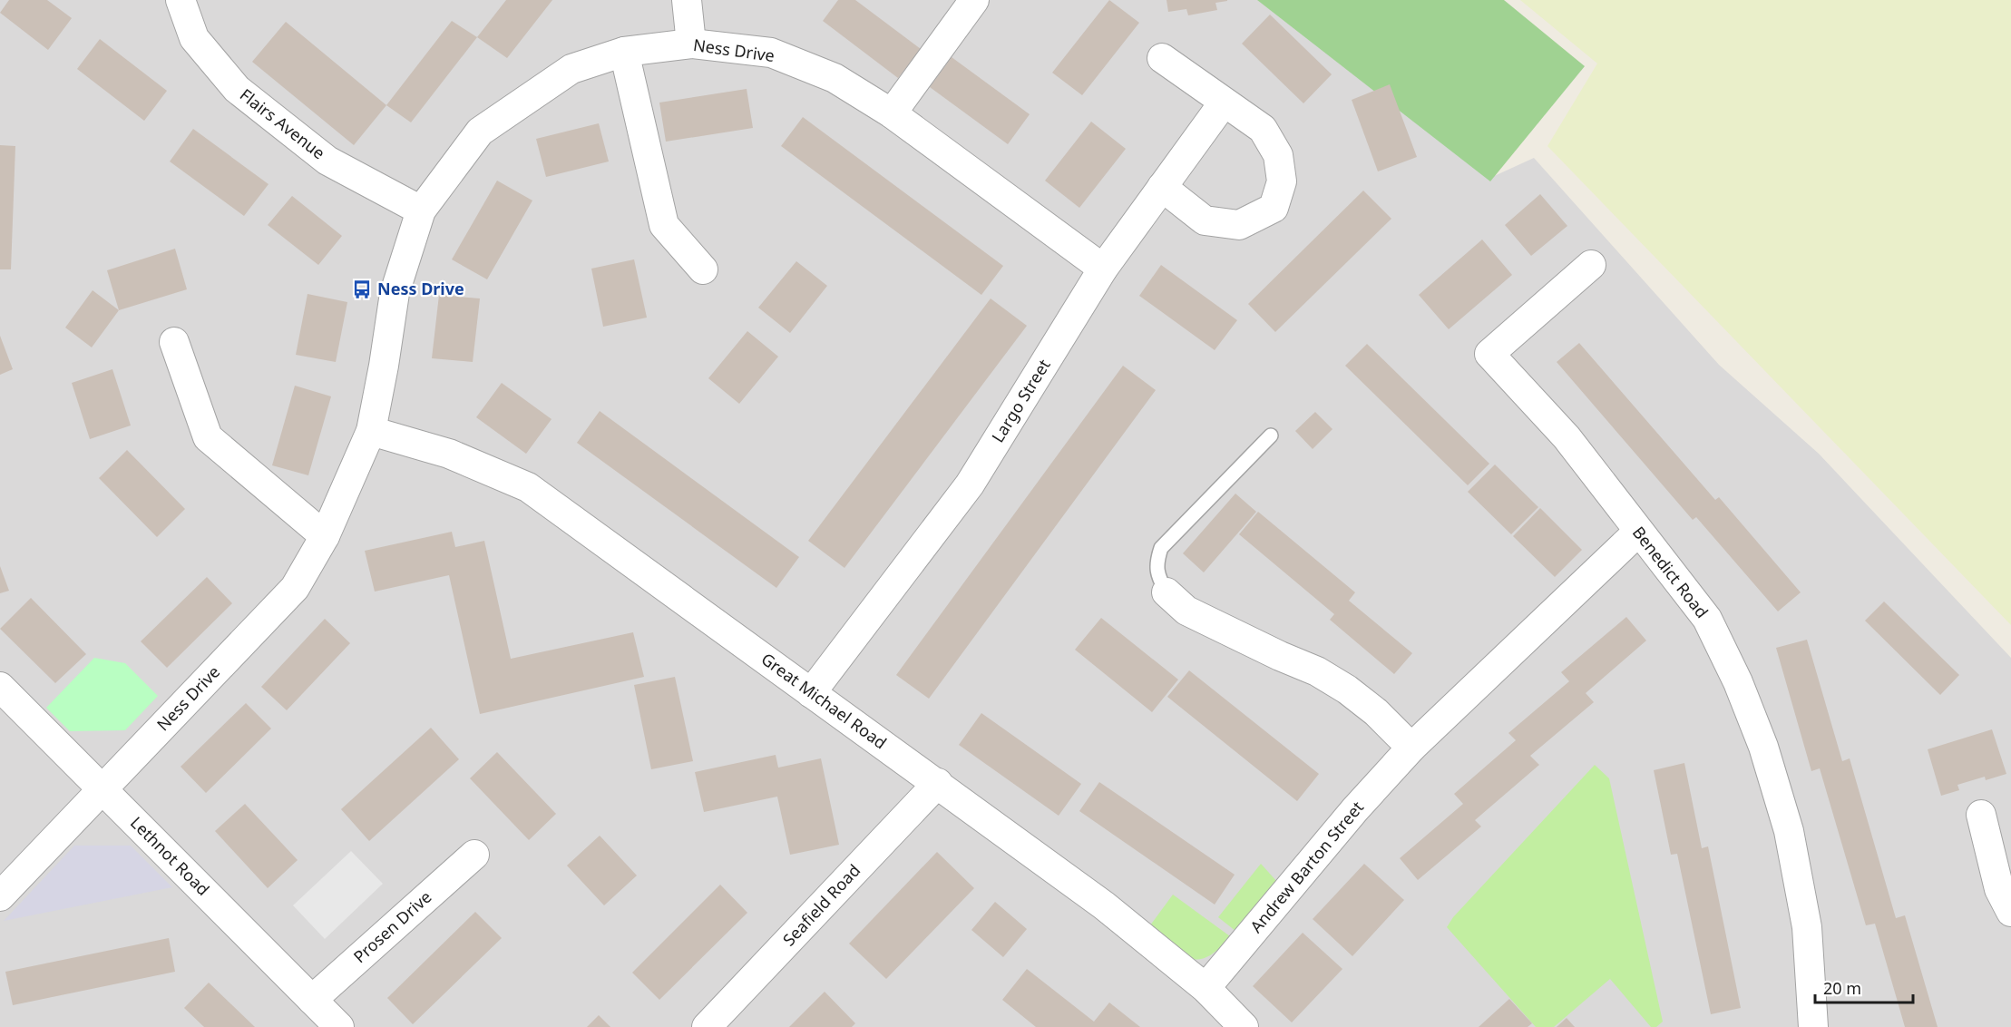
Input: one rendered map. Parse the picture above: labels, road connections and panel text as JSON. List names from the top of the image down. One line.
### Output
{"streets":{"street":["Ness Drive","Flairs Avenue","Largo Street","Benedict Road","Great Michael Road","Lethnot Road","Andrew Barton Street","Seafield Road","Prosen Drive"]},"crossings":[["Ness Drive","Flairs Avenue"],["Ness Drive","Largo Street"],["Ness Drive","Great Michael Road"],["Ness Drive","Lethnot Road"],["Largo Street","Great Michael Road"],["Benedict Road","Andrew Barton Street"],["Great Michael Road","Andrew Barton Street"],["Great Michael Road","Seafield Road"],["Lethnot Road","Prosen Drive"]],"places":{"bus stop":["Ness Drive"]},"scale_bar":"20 m"}
